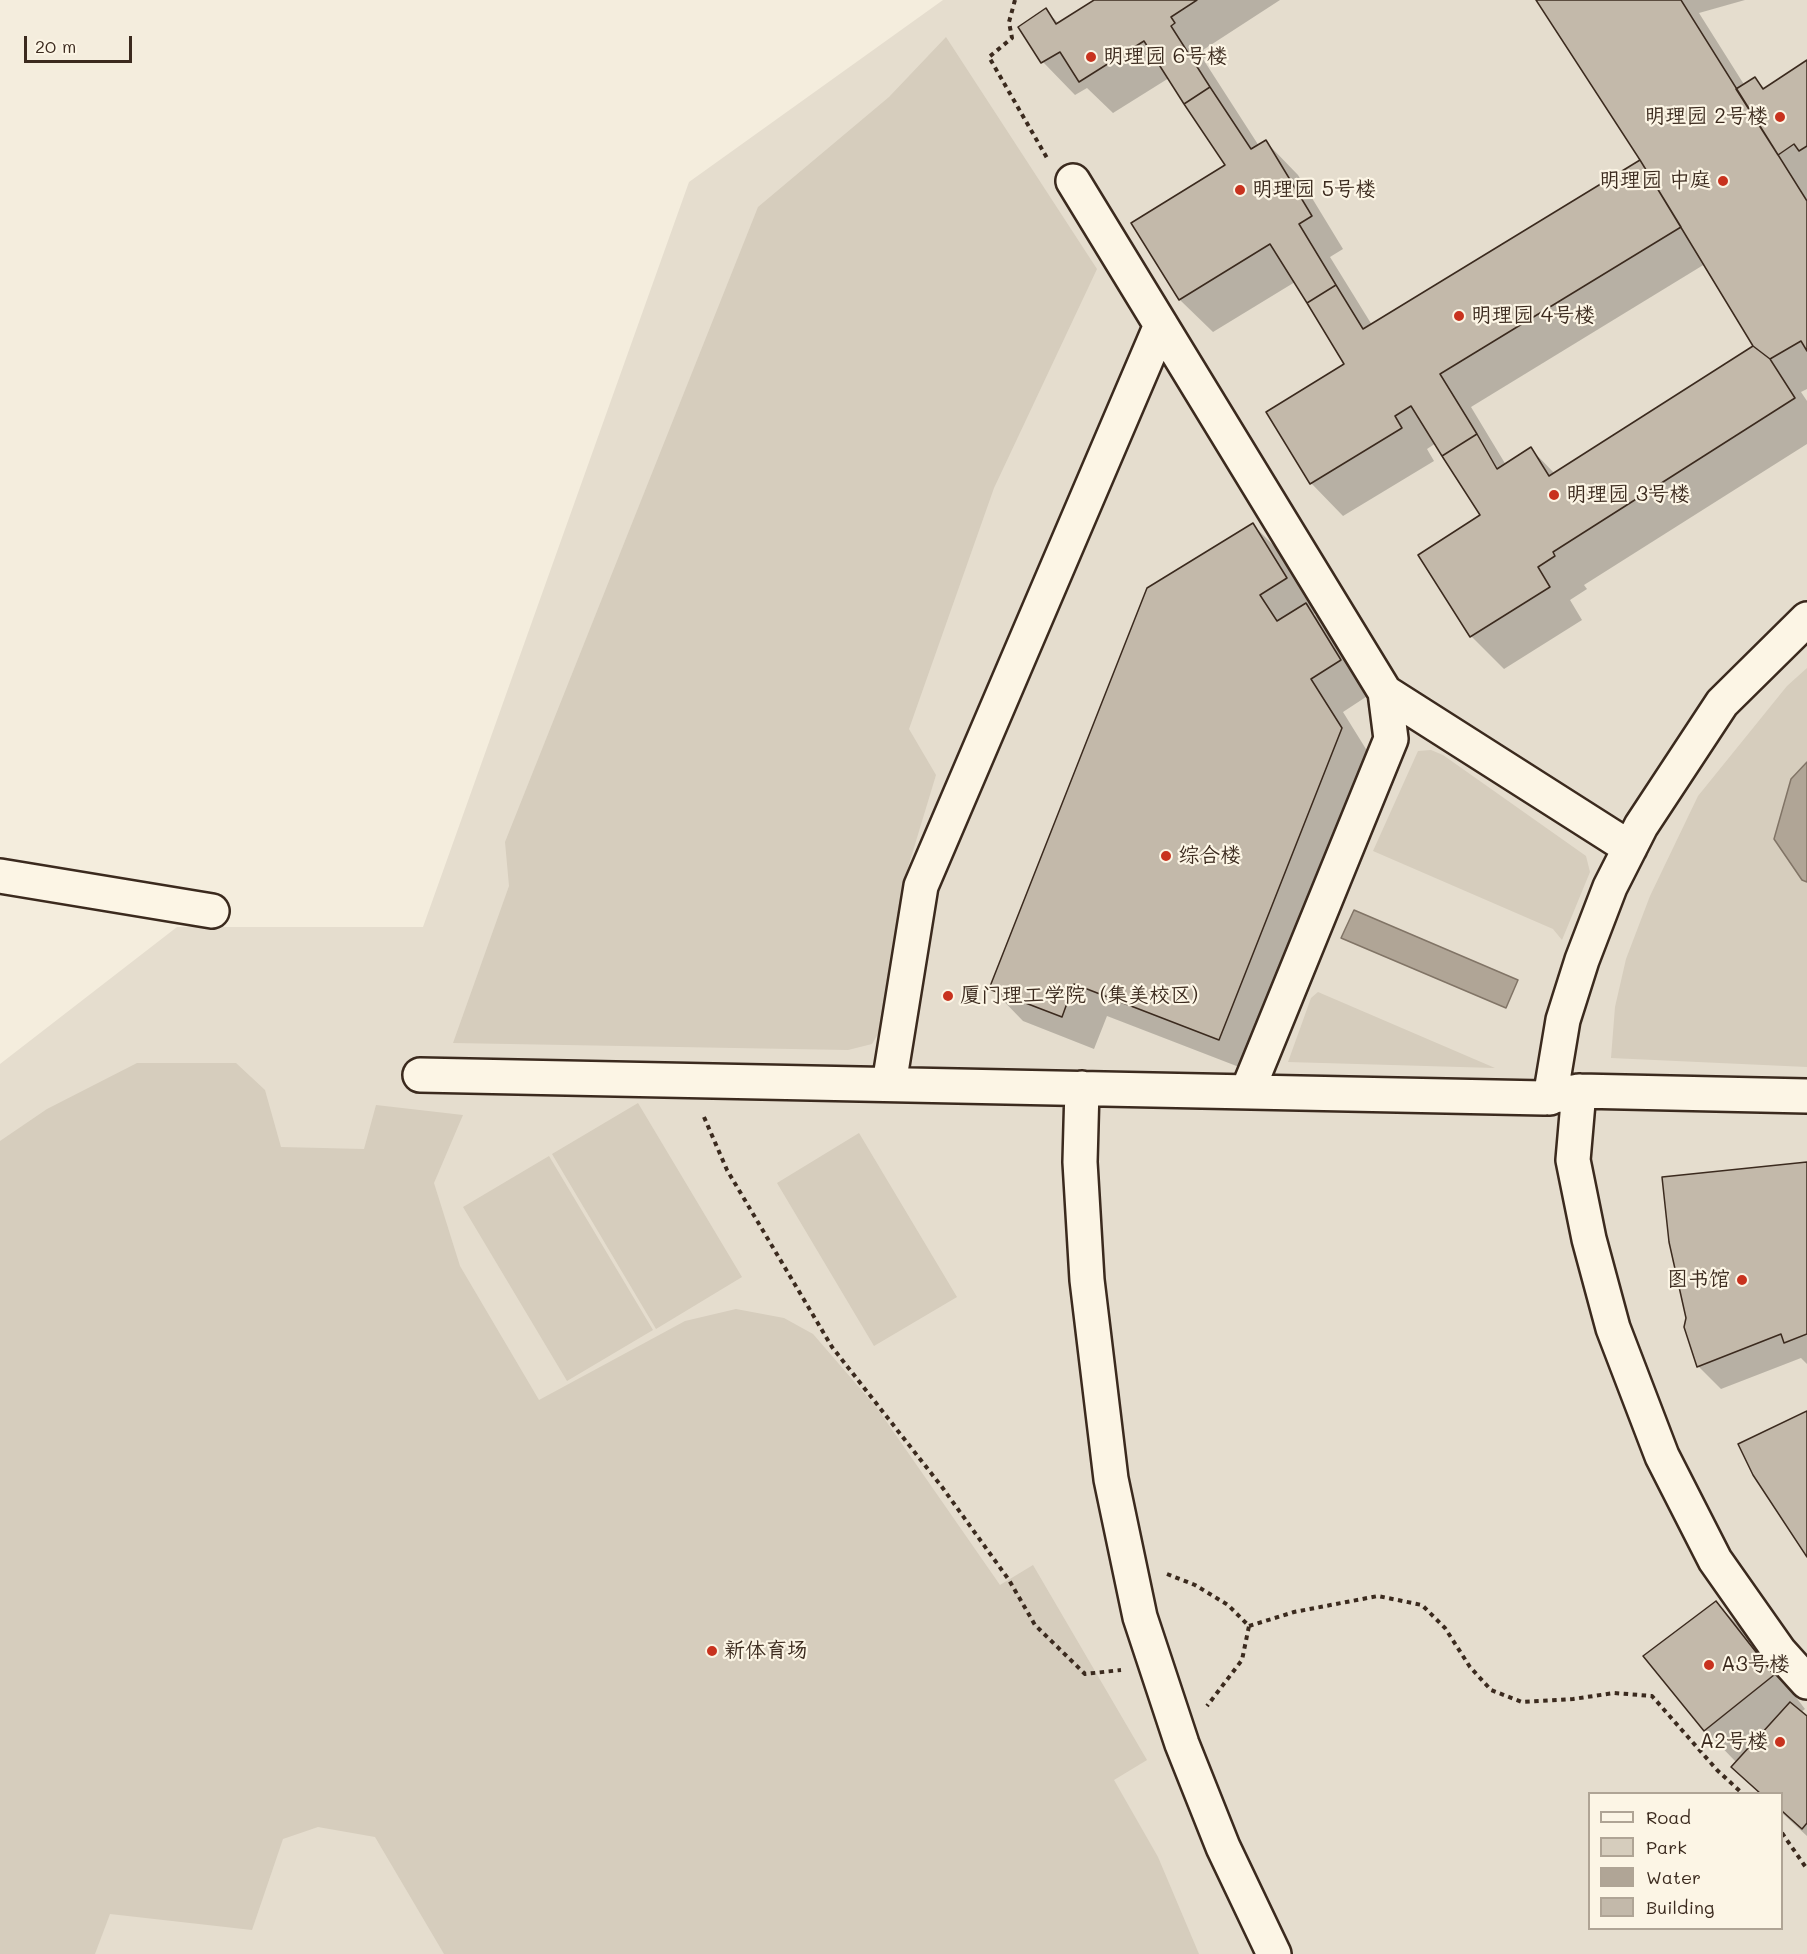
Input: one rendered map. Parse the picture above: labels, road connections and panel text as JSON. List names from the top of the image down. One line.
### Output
{"places":["明理园 6号楼","明理园 2号楼","明理园 中庭","明理园 5号楼","明理园 4号楼","明理园 3号楼","综合楼","厦门理工学院（集美校区）","图书馆","新体育场","A3号楼","A2号楼"],"legend":["Road","Park","Water","Building"],"scale_bar":"20 m"}
